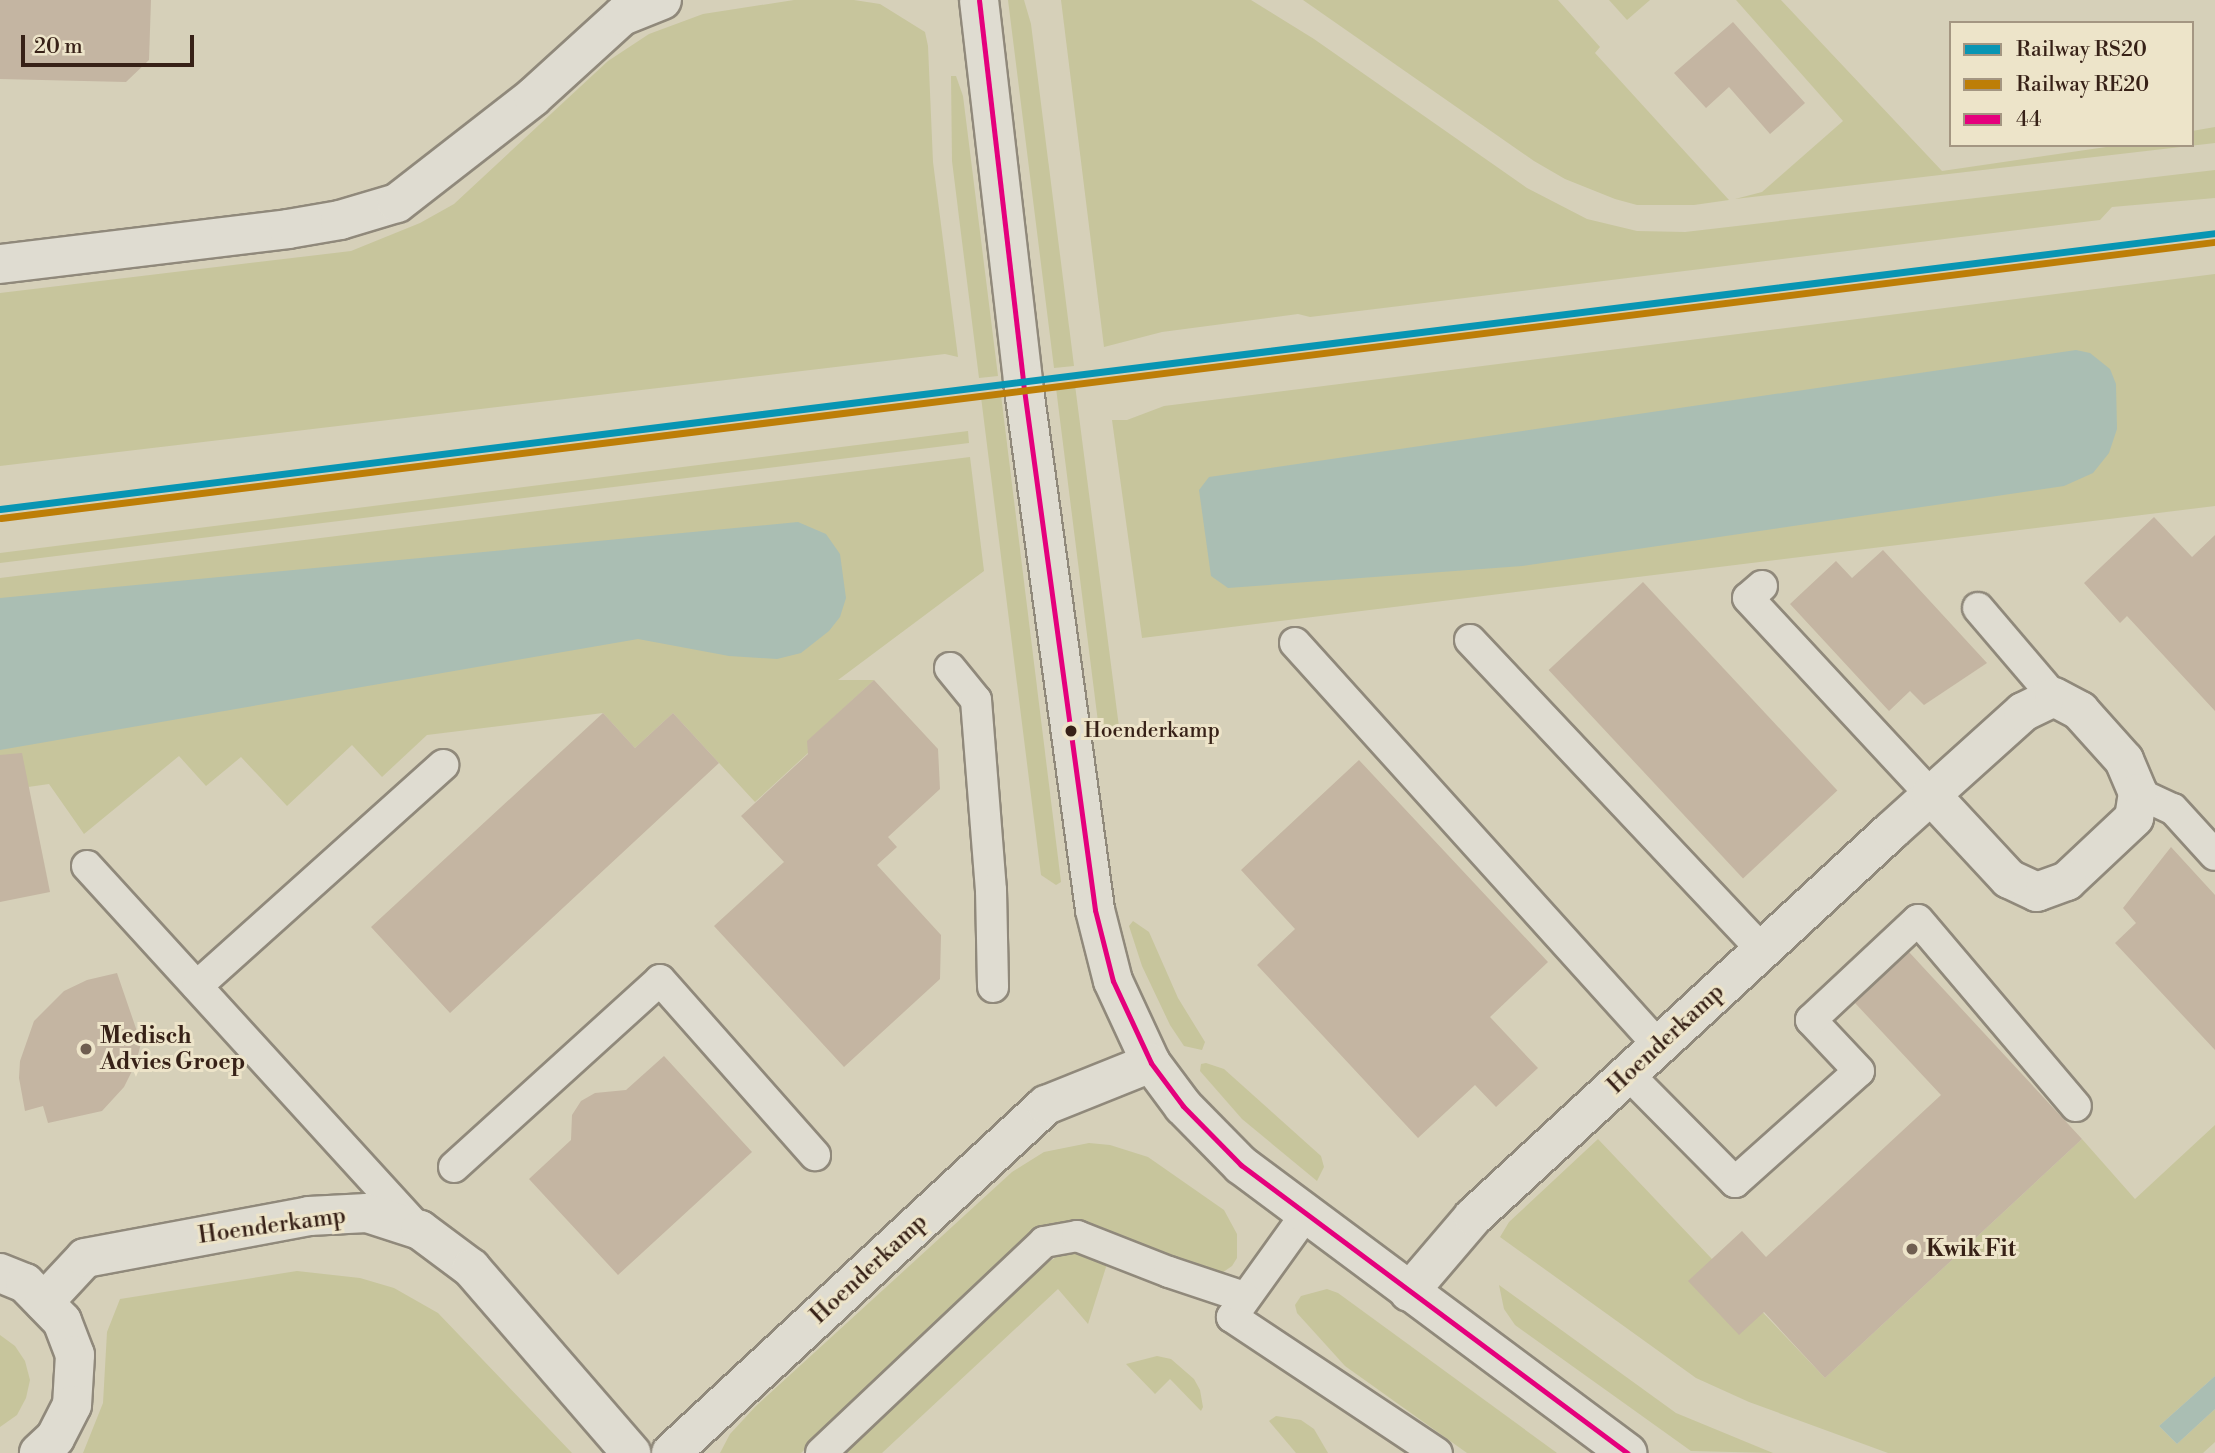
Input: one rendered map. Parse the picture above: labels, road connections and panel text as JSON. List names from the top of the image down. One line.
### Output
{"streets":{"street":["Hoenderkamp"]},"places":["Hoenderkamp","Medisch Advies Groep","Kwik Fit"],"lines":["transit line 44","rail line RS20","rail line RE20"],"legend":["Railway RS20","Railway RE20","44"],"scale_bar":"20 m"}
